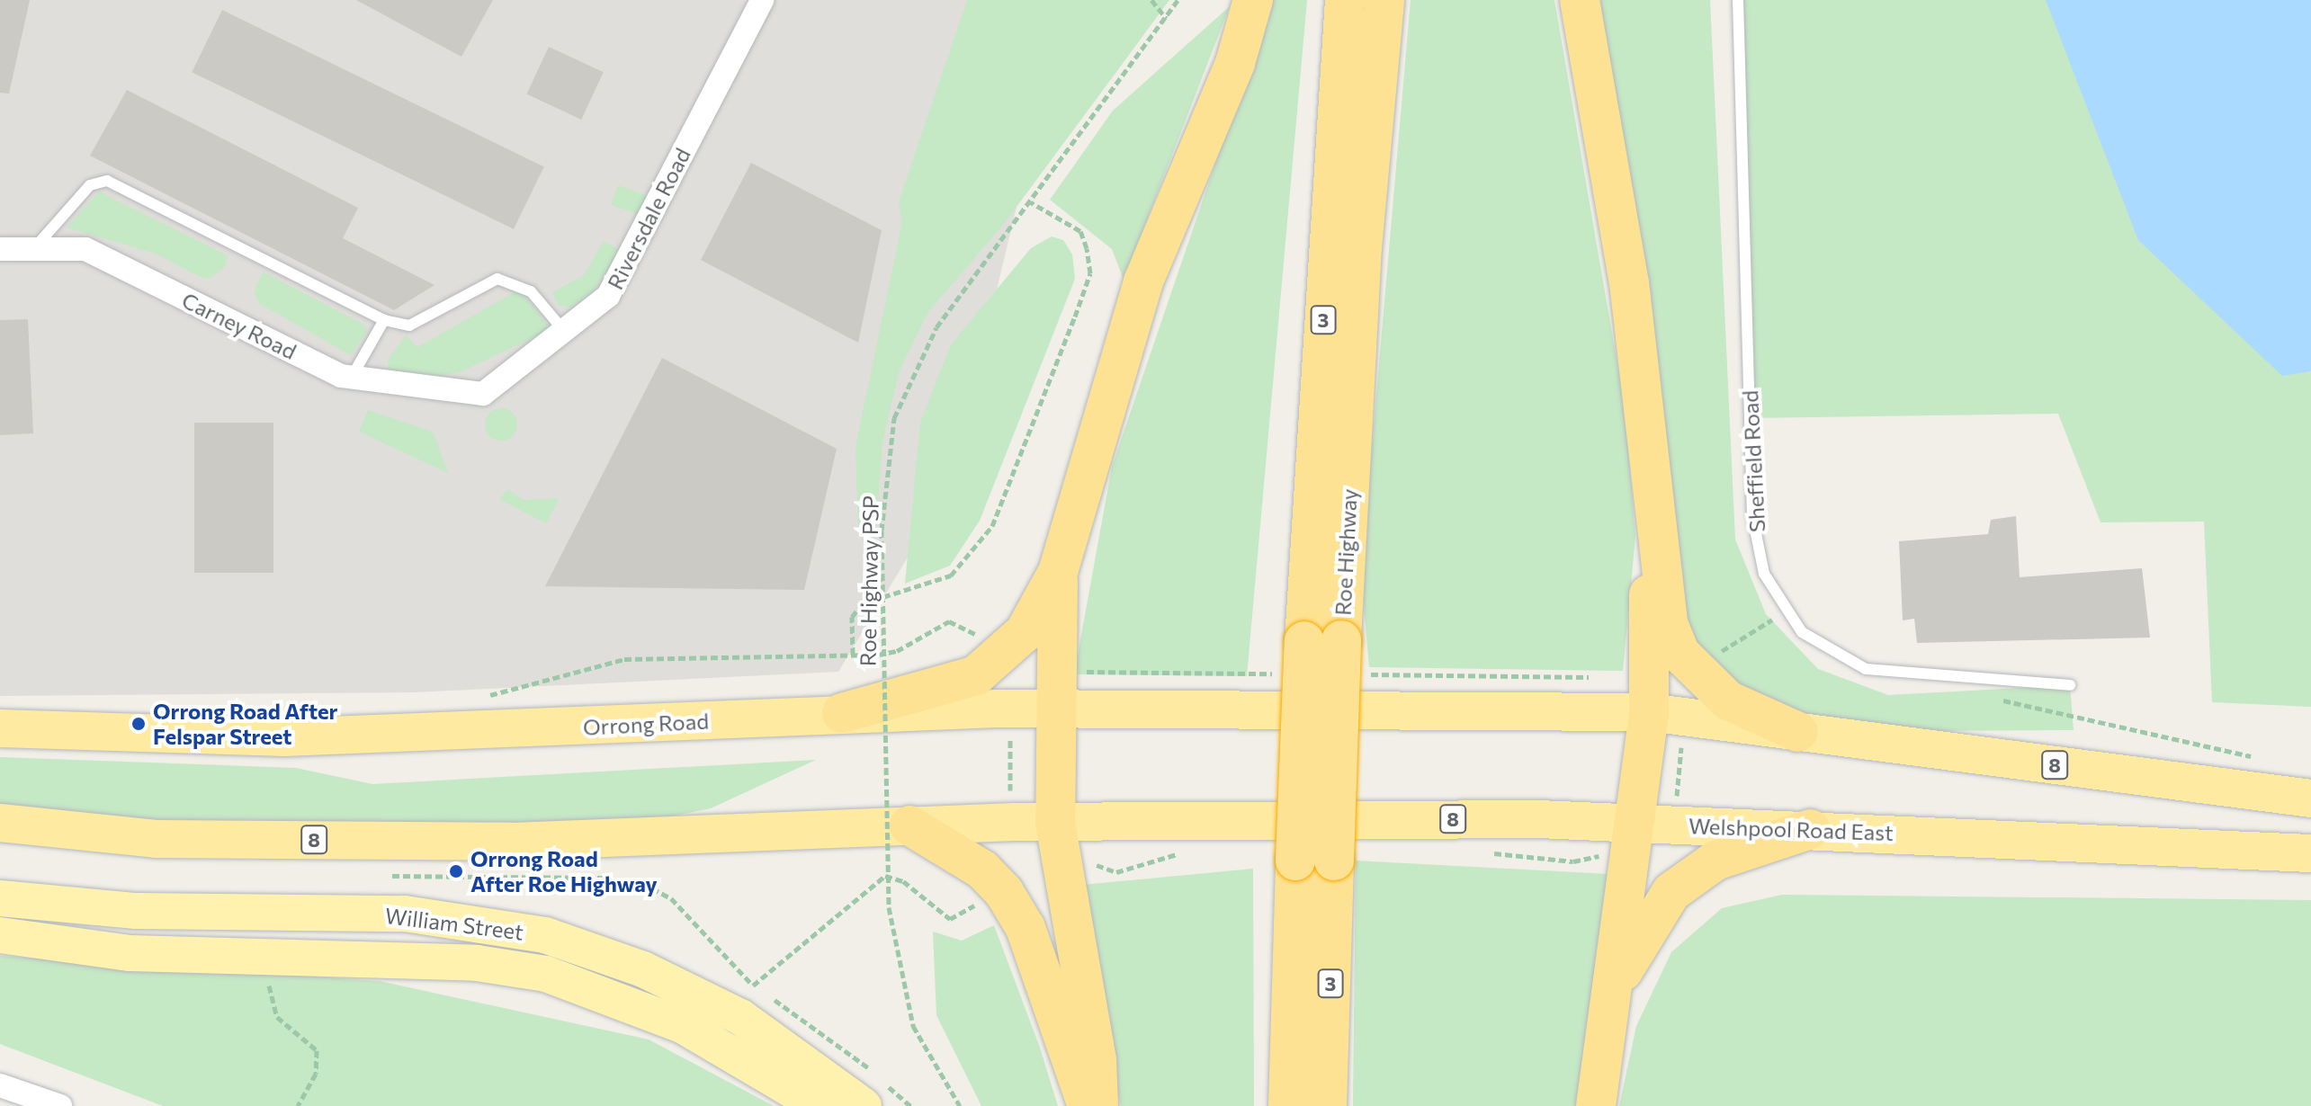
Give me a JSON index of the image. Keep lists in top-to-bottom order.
{
  "streets": {
    "highway": [
      "3",
      "Roe Highway",
      "Orrong Road",
      "8",
      "Welshpool Road East"
    ],
    "main road": ["William Street"],
    "street": ["Riversdale Road", "Carney Road"],
    "lane": ["Sheffield Road"],
    "path": ["Roe Highway PSP"]
  },
  "crossings": [
    ["Riversdale Road", "Carney Road"],
    ["Orrong Road", "8"],
    ["8", "Welshpool Road East"]
  ],
  "places": ["Orrong Road After Felspar Street", "Orrong Road After Roe Highway"]
}
